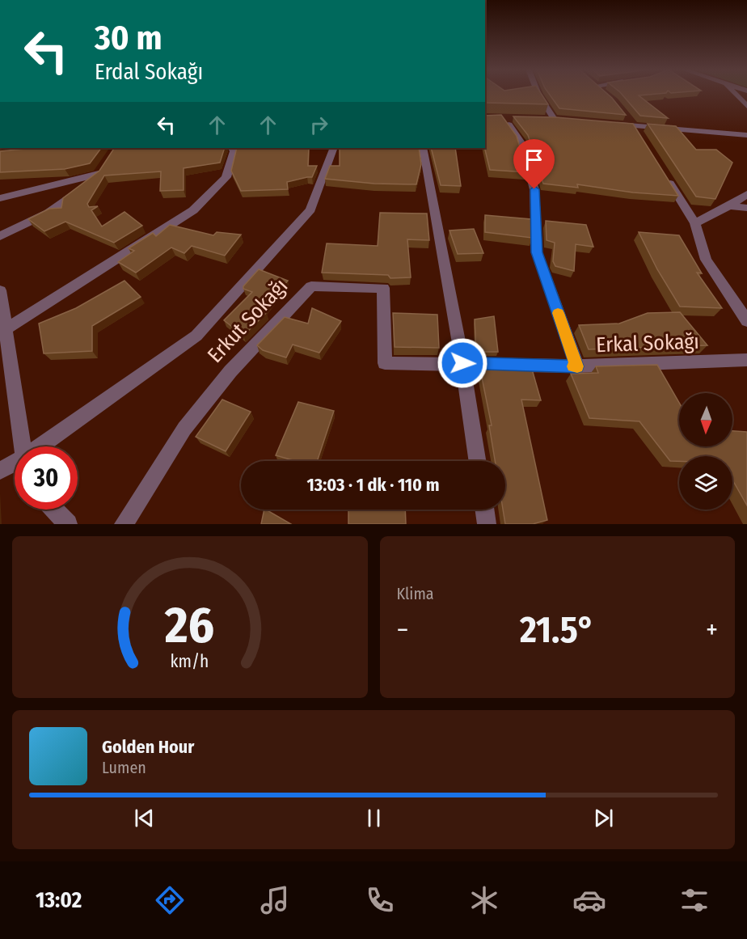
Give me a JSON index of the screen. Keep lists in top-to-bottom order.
{
  "streets": {
    "street": ["Erkut Sokağı", "Erkal Sokağı"]
  },
  "crossings": [
    ["Erkut Sokağı", "Erkal Sokağı"]
  ],
  "north": "bottom",
  "page": {
    "turn": ["30 m", "Erdal Sokağı"],
    "limit": "30",
    "trip": "13:03 · 1 dk · 110 m",
    "tile": "Klima",
    "heat": ["−", "21.5°", "+"],
    "song": ["Golden Hour", "Lumen"],
    "tabs": "13:02",
    "gauge": ["26", "km/h"]
  }
}
